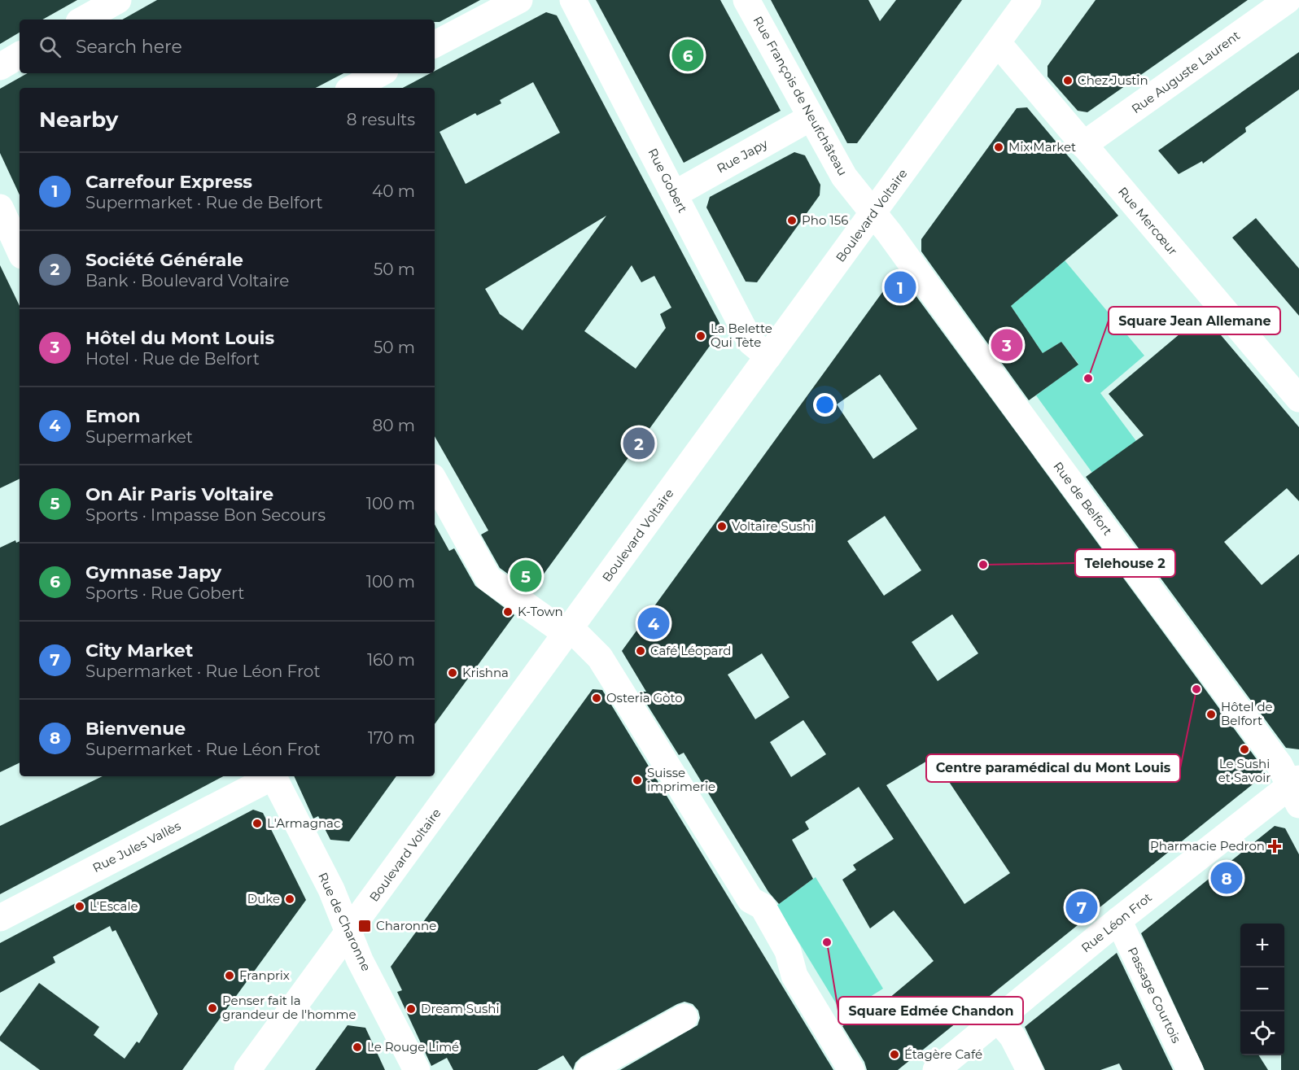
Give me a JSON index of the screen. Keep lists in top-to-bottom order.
{
  "streets": {
    "street": [
      "Rue Auguste Laurent",
      "Rue François de Neufchâteau",
      "Rue Japy",
      "Rue Gobert",
      "Boulevard Voltaire",
      "Rue Mercœur",
      "Rue de Belfort",
      "Rue Jules Vallès",
      "Rue de Charonne",
      "Rue Léon Frot",
      "Passage Courtois"
    ]
  },
  "crossings": [
    ["Rue Auguste Laurent", "Rue Mercœur"],
    ["Rue François de Neufchâteau", "Rue Japy"],
    ["Rue François de Neufchâteau", "Boulevard Voltaire"],
    ["Rue François de Neufchâteau", "Rue de Belfort"],
    ["Rue Japy", "Rue Gobert"],
    ["Rue Gobert", "Boulevard Voltaire"],
    ["Boulevard Voltaire", "Rue Mercœur"],
    ["Boulevard Voltaire", "Rue de Belfort"],
    ["Boulevard Voltaire", "Rue de Charonne"],
    ["Rue de Belfort", "Rue Léon Frot"],
    ["Rue Léon Frot", "Passage Courtois"]
  ],
  "places": {
    "other": [
      "Chez Justin",
      "Mix Market",
      "Pho 156",
      "La Belette Qui Tète",
      "Square Jean Allemane",
      "Voltaire Sushi",
      "Telehouse 2",
      "K-Town",
      "Café Léopard",
      "Krishna",
      "Centre paramédical du Mont Louis",
      "Osteria Gòto",
      "Hôtel de Belfort",
      "Le Sushi et Savoir",
      "Suisse imprimerie",
      "L'Armagnac",
      "Duke",
      "L'Escale",
      "Square Edmée Chandon",
      "Franprix",
      "Penser fait la grandeur de l'homme",
      "Dream Sushi",
      "Le Rouge Limé",
      "Étagère Café"
    ],
    "health": ["Pharmacie Pedron"],
    "transit": ["Charonne"]
  },
  "page": {
    "search": "Search here",
    "pins": [
      "6",
      "1",
      "3",
      "2",
      "5",
      "4",
      "8",
      "7"
    ],
    "heading": ["Nearby", "8 results"],
    "list": [
      {
        "mark": "1",
        "name": "Carrefour Express",
        "note": "Supermarket · Rue de Belfort",
        "value": "40 m"
      },
      {
        "mark": "2",
        "name": "Société Générale",
        "note": "Bank · Boulevard Voltaire",
        "value": "50 m"
      },
      {
        "mark": "3",
        "name": "Hôtel du Mont Louis",
        "note": "Hotel · Rue de Belfort",
        "value": "50 m"
      },
      {
        "mark": "4",
        "name": "Emon",
        "note": "Supermarket",
        "value": "80 m"
      },
      {
        "mark": "5",
        "name": "On Air Paris Voltaire",
        "note": "Sports · Impasse Bon Secours",
        "value": "100 m"
      },
      {
        "mark": "6",
        "name": "Gymnase Japy",
        "note": "Sports · Rue Gobert",
        "value": "100 m"
      },
      {
        "mark": "7",
        "name": "City Market",
        "note": "Supermarket · Rue Léon Frot",
        "value": "160 m"
      },
      {
        "mark": "8",
        "name": "Bienvenue",
        "note": "Supermarket · Rue Léon Frot",
        "value": "170 m"
      }
    ],
    "map_buttons": ["+", "−"]
  }
}
